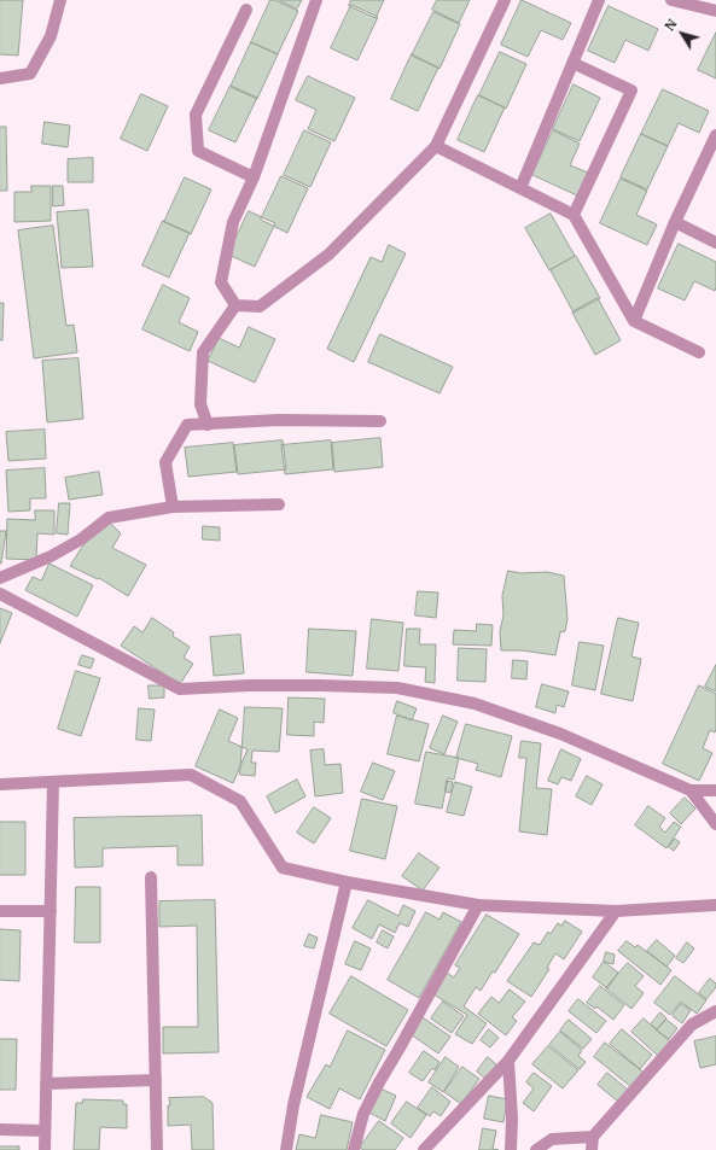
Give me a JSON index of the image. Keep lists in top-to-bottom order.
{
  "north": "top left"
}
